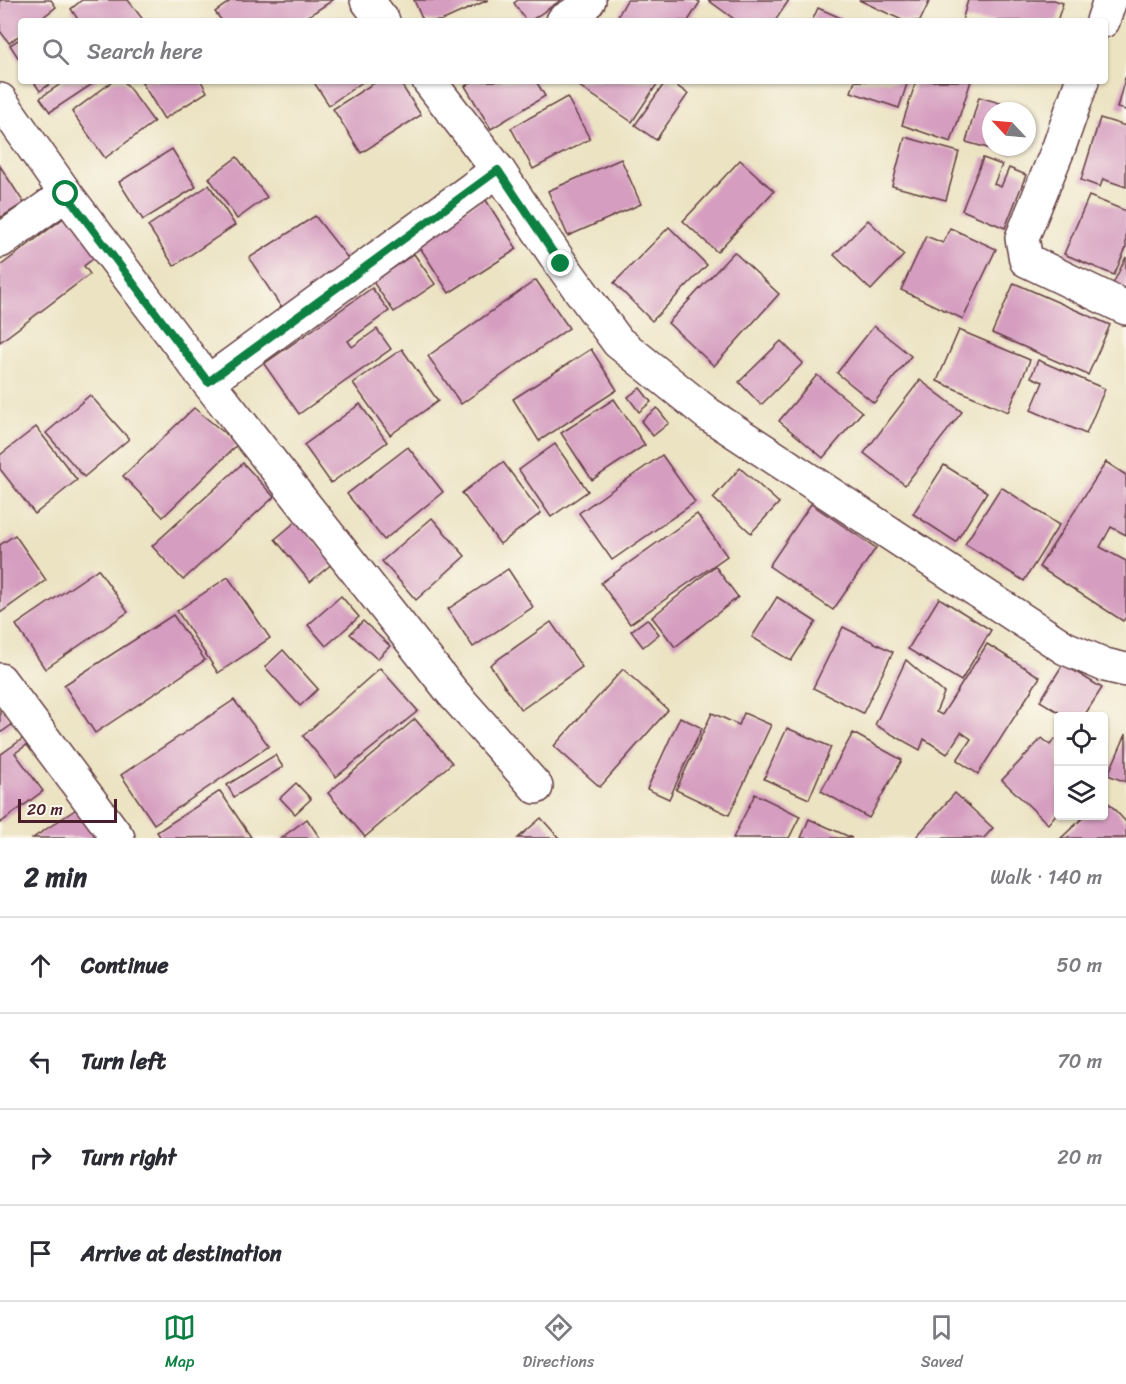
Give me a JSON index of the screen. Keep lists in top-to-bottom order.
{
  "scale_bar": "20 m",
  "north": "top left",
  "page": {
    "search": "Search here",
    "scale": "20 m",
    "heading": ["2 min", "Walk · 140 m"],
    "list": [
      ["Continue", "50 m"],
      ["Turn left", "70 m"],
      ["Turn right", "20 m"],
      "Arrive at destination"
    ],
    "nav": ["Map", "Directions", "Saved"]
  }
}
